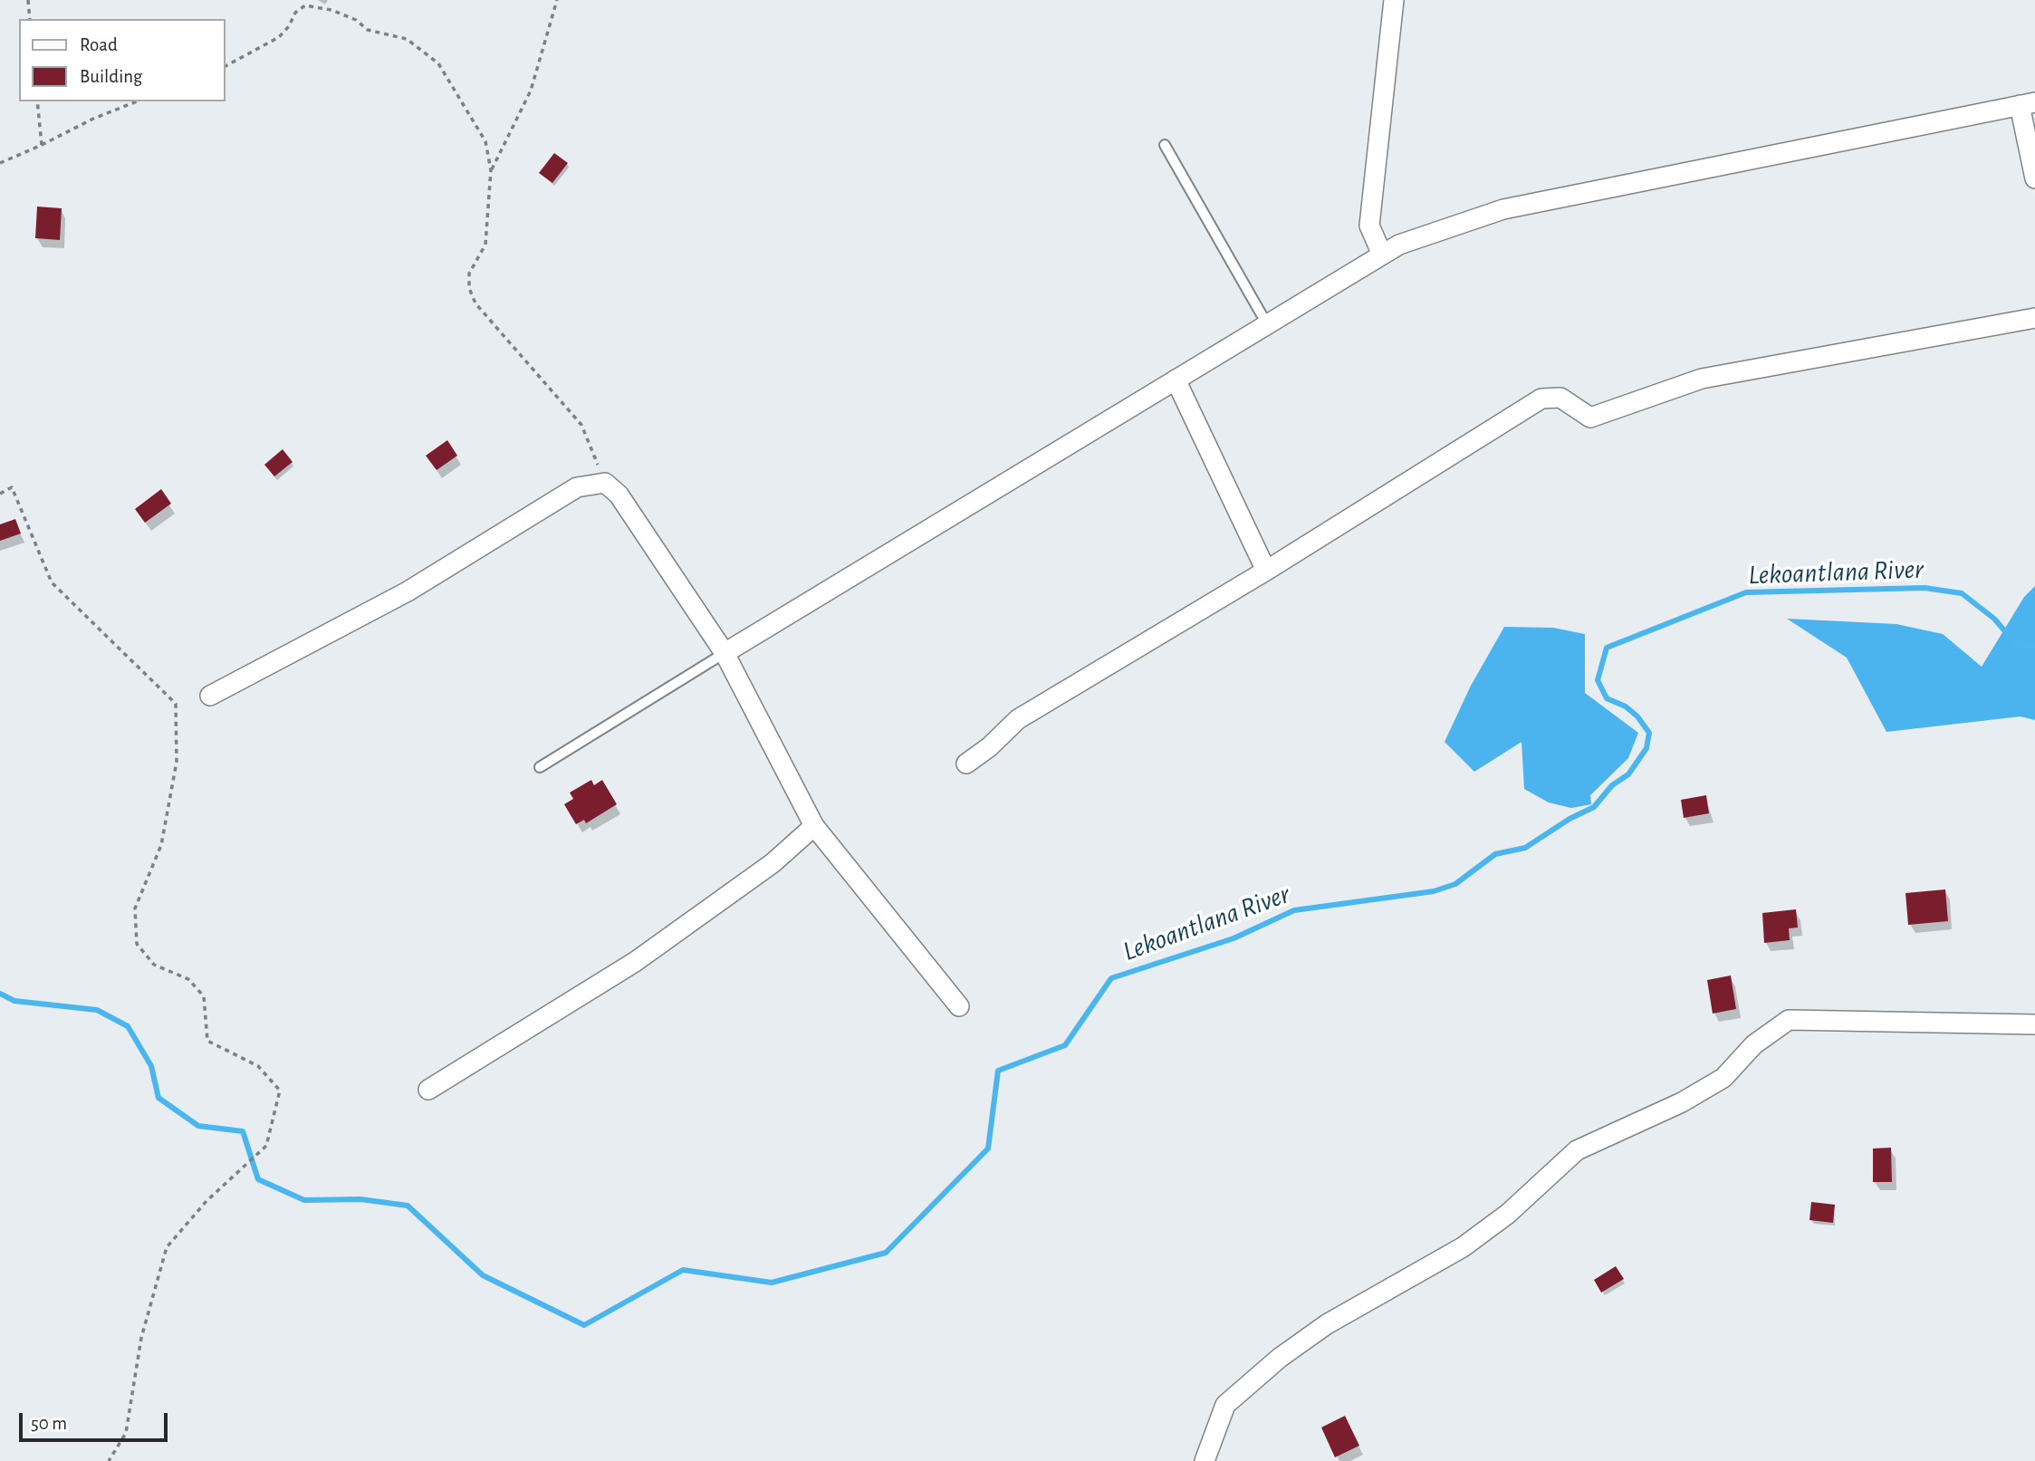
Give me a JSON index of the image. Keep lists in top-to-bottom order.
{
  "water": ["Lekoantlana River"],
  "legend": ["Road", "Building"],
  "scale_bar": "50 m"
}
